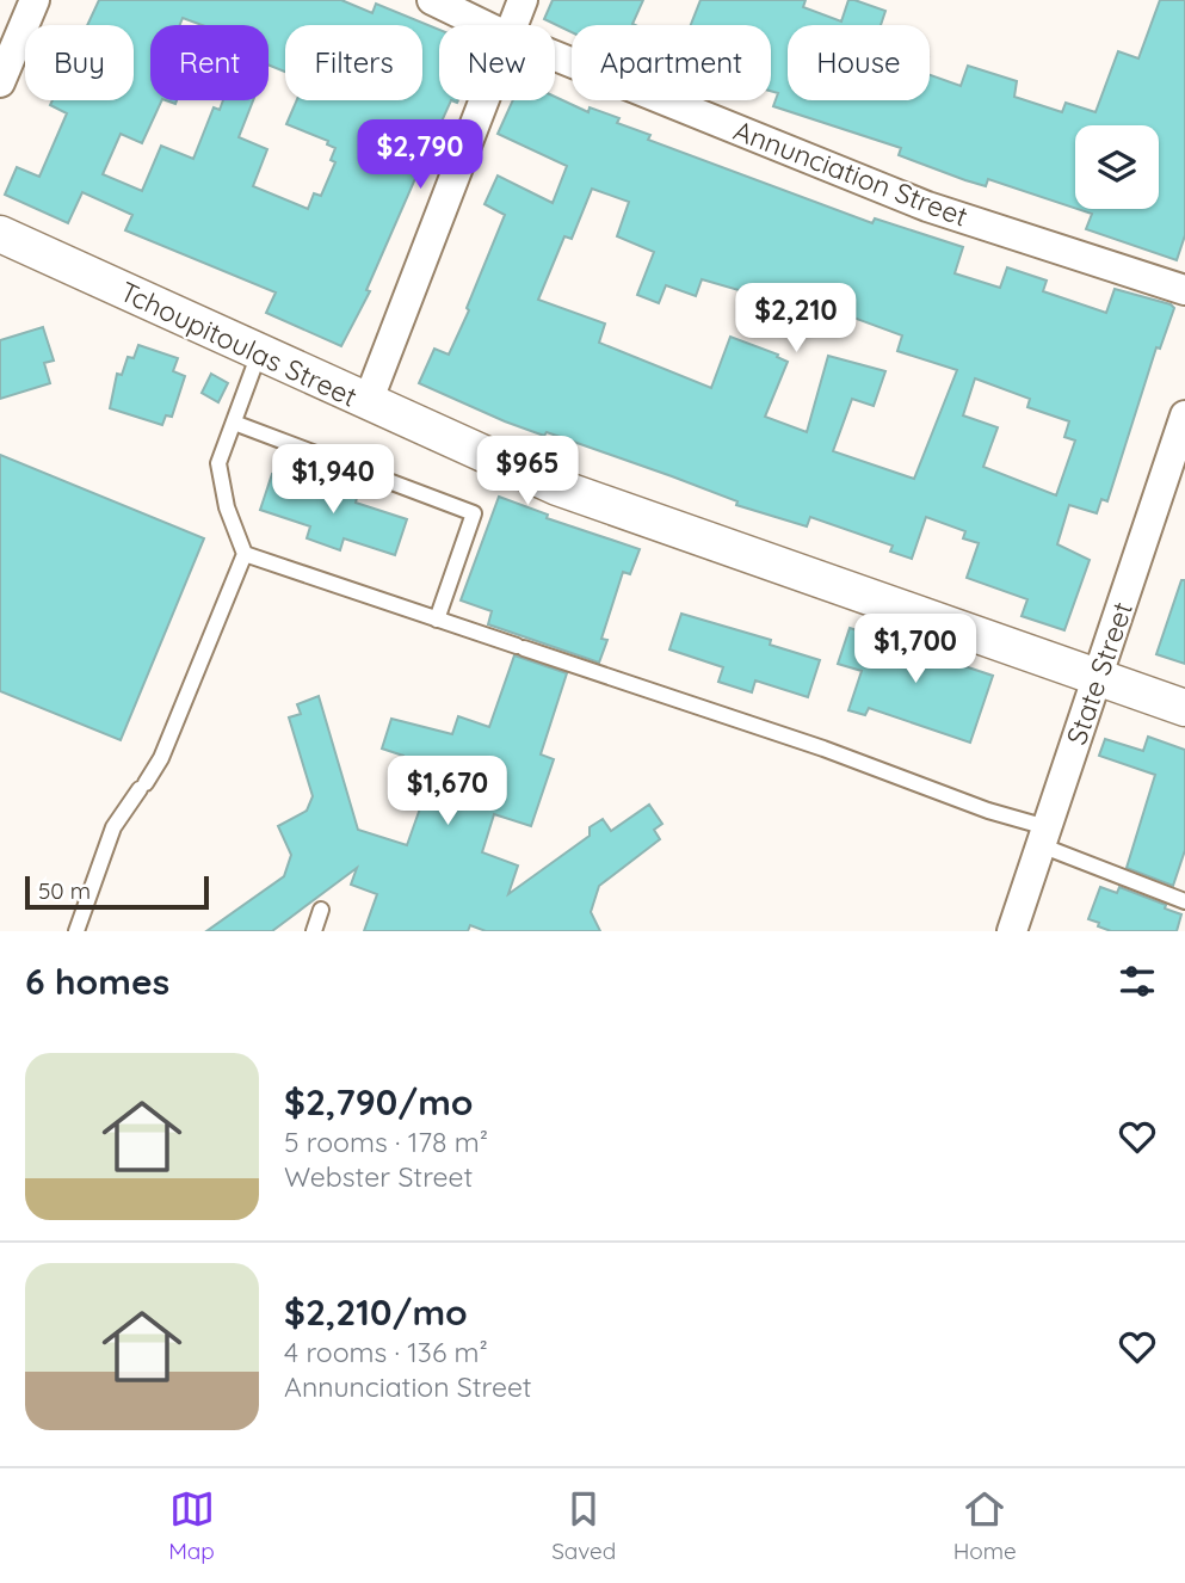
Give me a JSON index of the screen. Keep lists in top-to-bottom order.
{
  "streets": {
    "street": ["Annunciation Street", "Tchoupitoulas Street", "State Street"]
  },
  "crossings": [
    ["Tchoupitoulas Street", "State Street"]
  ],
  "scale_bar": "50 m",
  "page": {
    "chip": [
      "Buy",
      "Rent",
      "Filters",
      "New",
      "Apartment",
      "House"
    ],
    "price": [
      "$2,790",
      "$2,210",
      "$965",
      "$1,940",
      "$1,700",
      "$1,670"
    ],
    "scale": "50 m",
    "heading": "6 homes",
    "list": [
      {
        "name": "$2,790/mo",
        "note": "5 rooms · 178 m² · Webster Street"
      },
      {
        "name": "$2,210/mo",
        "note": "4 rooms · 136 m² · Annunciation Street"
      }
    ],
    "tabs": ["Map", "Saved", "Home"]
  }
}
